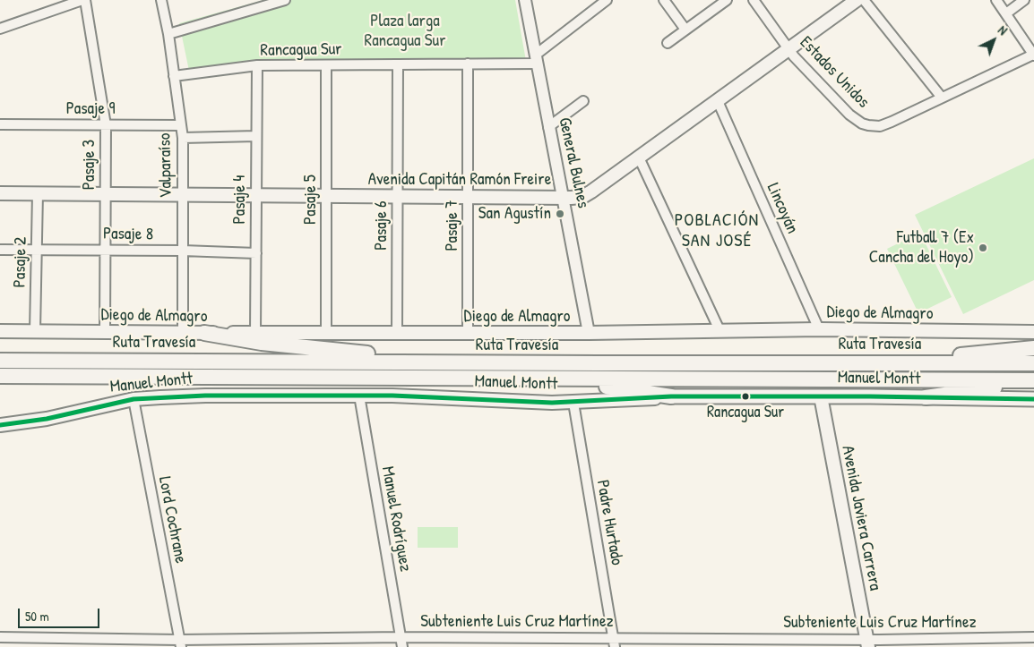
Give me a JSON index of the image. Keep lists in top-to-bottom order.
{
  "streets": {
    "highway": ["Ruta Travesía"],
    "main road": [
      "Avenida Capitán Ramón Freire",
      "Diego de Almagro",
      "Manuel Montt",
      "Avenida Javiera Carrera"
    ],
    "street": [
      "Rancagua Sur",
      "Estados Unidos",
      "Pasaje 9",
      "General Bulnes",
      "Pasaje 3",
      "Valparaíso",
      "Pasaje 4",
      "Pasaje 5",
      "Lincoyán",
      "Pasaje 6",
      "Pasaje 7",
      "Pasaje 8",
      "Pasaje 2",
      "Manuel Rodríguez",
      "Lord Cochrane",
      "Padre Hurtado",
      "Subteniente Luis Cruz Martínez"
    ]
  },
  "crossings": [
    ["Rancagua Sur", "General Bulnes"],
    ["Rancagua Sur", "Valparaíso"],
    ["Rancagua Sur", "Pasaje 4"],
    ["Rancagua Sur", "Pasaje 5"],
    ["Rancagua Sur", "Pasaje 6"],
    ["Rancagua Sur", "Pasaje 7"],
    ["Estados Unidos", "Avenida Capitán Ramón Freire"],
    ["Pasaje 9", "Pasaje 3"],
    ["Pasaje 9", "Valparaíso"],
    ["General Bulnes", "Avenida Capitán Ramón Freire"],
    ["General Bulnes", "Diego de Almagro"],
    ["Pasaje 3", "Avenida Capitán Ramón Freire"],
    ["Pasaje 3", "Pasaje 8"],
    ["Pasaje 3", "Diego de Almagro"],
    ["Valparaíso", "Avenida Capitán Ramón Freire"],
    ["Valparaíso", "Pasaje 8"],
    ["Valparaíso", "Diego de Almagro"],
    ["Avenida Capitán Ramón Freire", "Pasaje 4"],
    ["Avenida Capitán Ramón Freire", "Pasaje 5"],
    ["Avenida Capitán Ramón Freire", "Lincoyán"],
    ["Avenida Capitán Ramón Freire", "Pasaje 6"],
    ["Avenida Capitán Ramón Freire", "Pasaje 7"],
    ["Avenida Capitán Ramón Freire", "Pasaje 2"],
    ["Pasaje 4", "Pasaje 8"],
    ["Pasaje 4", "Diego de Almagro"],
    ["Pasaje 5", "Diego de Almagro"],
    ["Lincoyán", "Diego de Almagro"],
    ["Pasaje 6", "Diego de Almagro"],
    ["Pasaje 7", "Diego de Almagro"],
    ["Pasaje 8", "Pasaje 2"],
    ["Pasaje 2", "Diego de Almagro"],
    ["Manuel Montt", "Avenida Javiera Carrera"],
    ["Manuel Montt", "Manuel Rodríguez"],
    ["Manuel Montt", "Lord Cochrane"],
    ["Manuel Montt", "Padre Hurtado"],
    ["Avenida Javiera Carrera", "Subteniente Luis Cruz Martínez"],
    ["Manuel Rodríguez", "Subteniente Luis Cruz Martínez"],
    ["Lord Cochrane", "Subteniente Luis Cruz Martínez"],
    ["Padre Hurtado", "Subteniente Luis Cruz Martínez"]
  ],
  "districts": ["POBLACIÓN SAN JOSÉ"],
  "parks": ["Plaza larga Rancagua Sur"],
  "places": ["San Agustín", "Futball 7 (Ex Cancha del Hoyo)", "Rancagua Sur"],
  "scale_bar": "50 m",
  "north": "top right"
}
